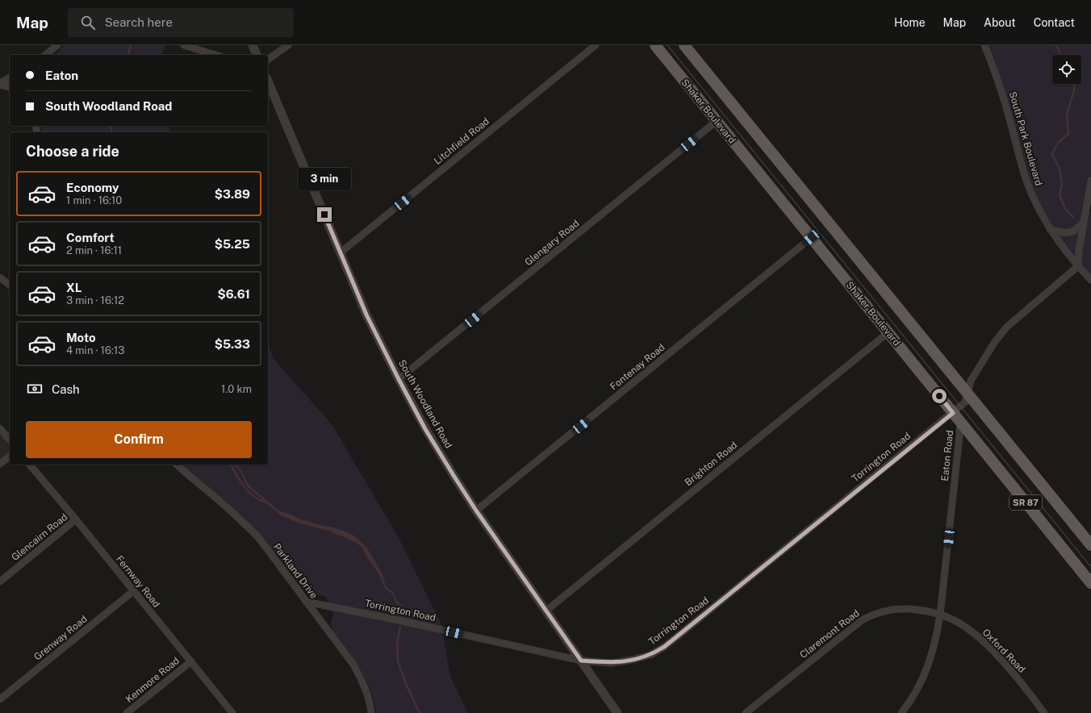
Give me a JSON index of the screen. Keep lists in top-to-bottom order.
{
  "streets": {
    "main road": ["Shaker Boulevard", "SR 87"],
    "street": [
      "South Park Boulevard",
      "Litchfield Road",
      "Glengary Road",
      "Fontenay Road",
      "South Woodland Road",
      "Eaton Road",
      "Torrington Road",
      "Brighton Road",
      "Glencairn Road",
      "Parkland Drive",
      "Fernway Road",
      "Claremont Road",
      "Grenway Road",
      "Oxford Road",
      "Kenmore Road"
    ]
  },
  "crossings": [
    ["Shaker Boulevard", "Glengary Road"],
    ["Shaker Boulevard", "Fontenay Road"],
    ["Shaker Boulevard", "Eaton Road"],
    ["Shaker Boulevard", "Torrington Road"],
    ["Shaker Boulevard", "Brighton Road"],
    ["Litchfield Road", "South Woodland Road"],
    ["Glengary Road", "South Woodland Road"],
    ["Fontenay Road", "South Woodland Road"],
    ["South Woodland Road", "Torrington Road"],
    ["South Woodland Road", "Brighton Road"],
    ["Eaton Road", "Claremont Road"],
    ["Eaton Road", "Oxford Road"],
    ["Torrington Road", "Parkland Drive"],
    ["Glencairn Road", "Fernway Road"],
    ["Fernway Road", "Grenway Road"],
    ["Fernway Road", "Kenmore Road"],
    ["Claremont Road", "Oxford Road"]
  ],
  "page": {
    "header": "Map",
    "search": "Search here",
    "nav": [
      "Home",
      "Map",
      "About",
      "Contact"
    ],
    "banner": ["Eaton", "South Woodland Road"],
    "heading": "Choose a ride",
    "bubble": "3 min",
    "list": [
      {
        "name": "Economy",
        "note": "1 min · 16:10",
        "value": "$3.89"
      },
      {
        "name": "Comfort",
        "note": "2 min · 16:11",
        "value": "$5.25"
      },
      {
        "name": "XL",
        "note": "3 min · 16:12",
        "value": "$6.61"
      },
      {
        "name": "Moto",
        "note": "4 min · 16:13",
        "value": "$5.33"
      }
    ],
    "pay": ["Cash", "1.0 km"],
    "buttons": "Confirm"
  }
}
